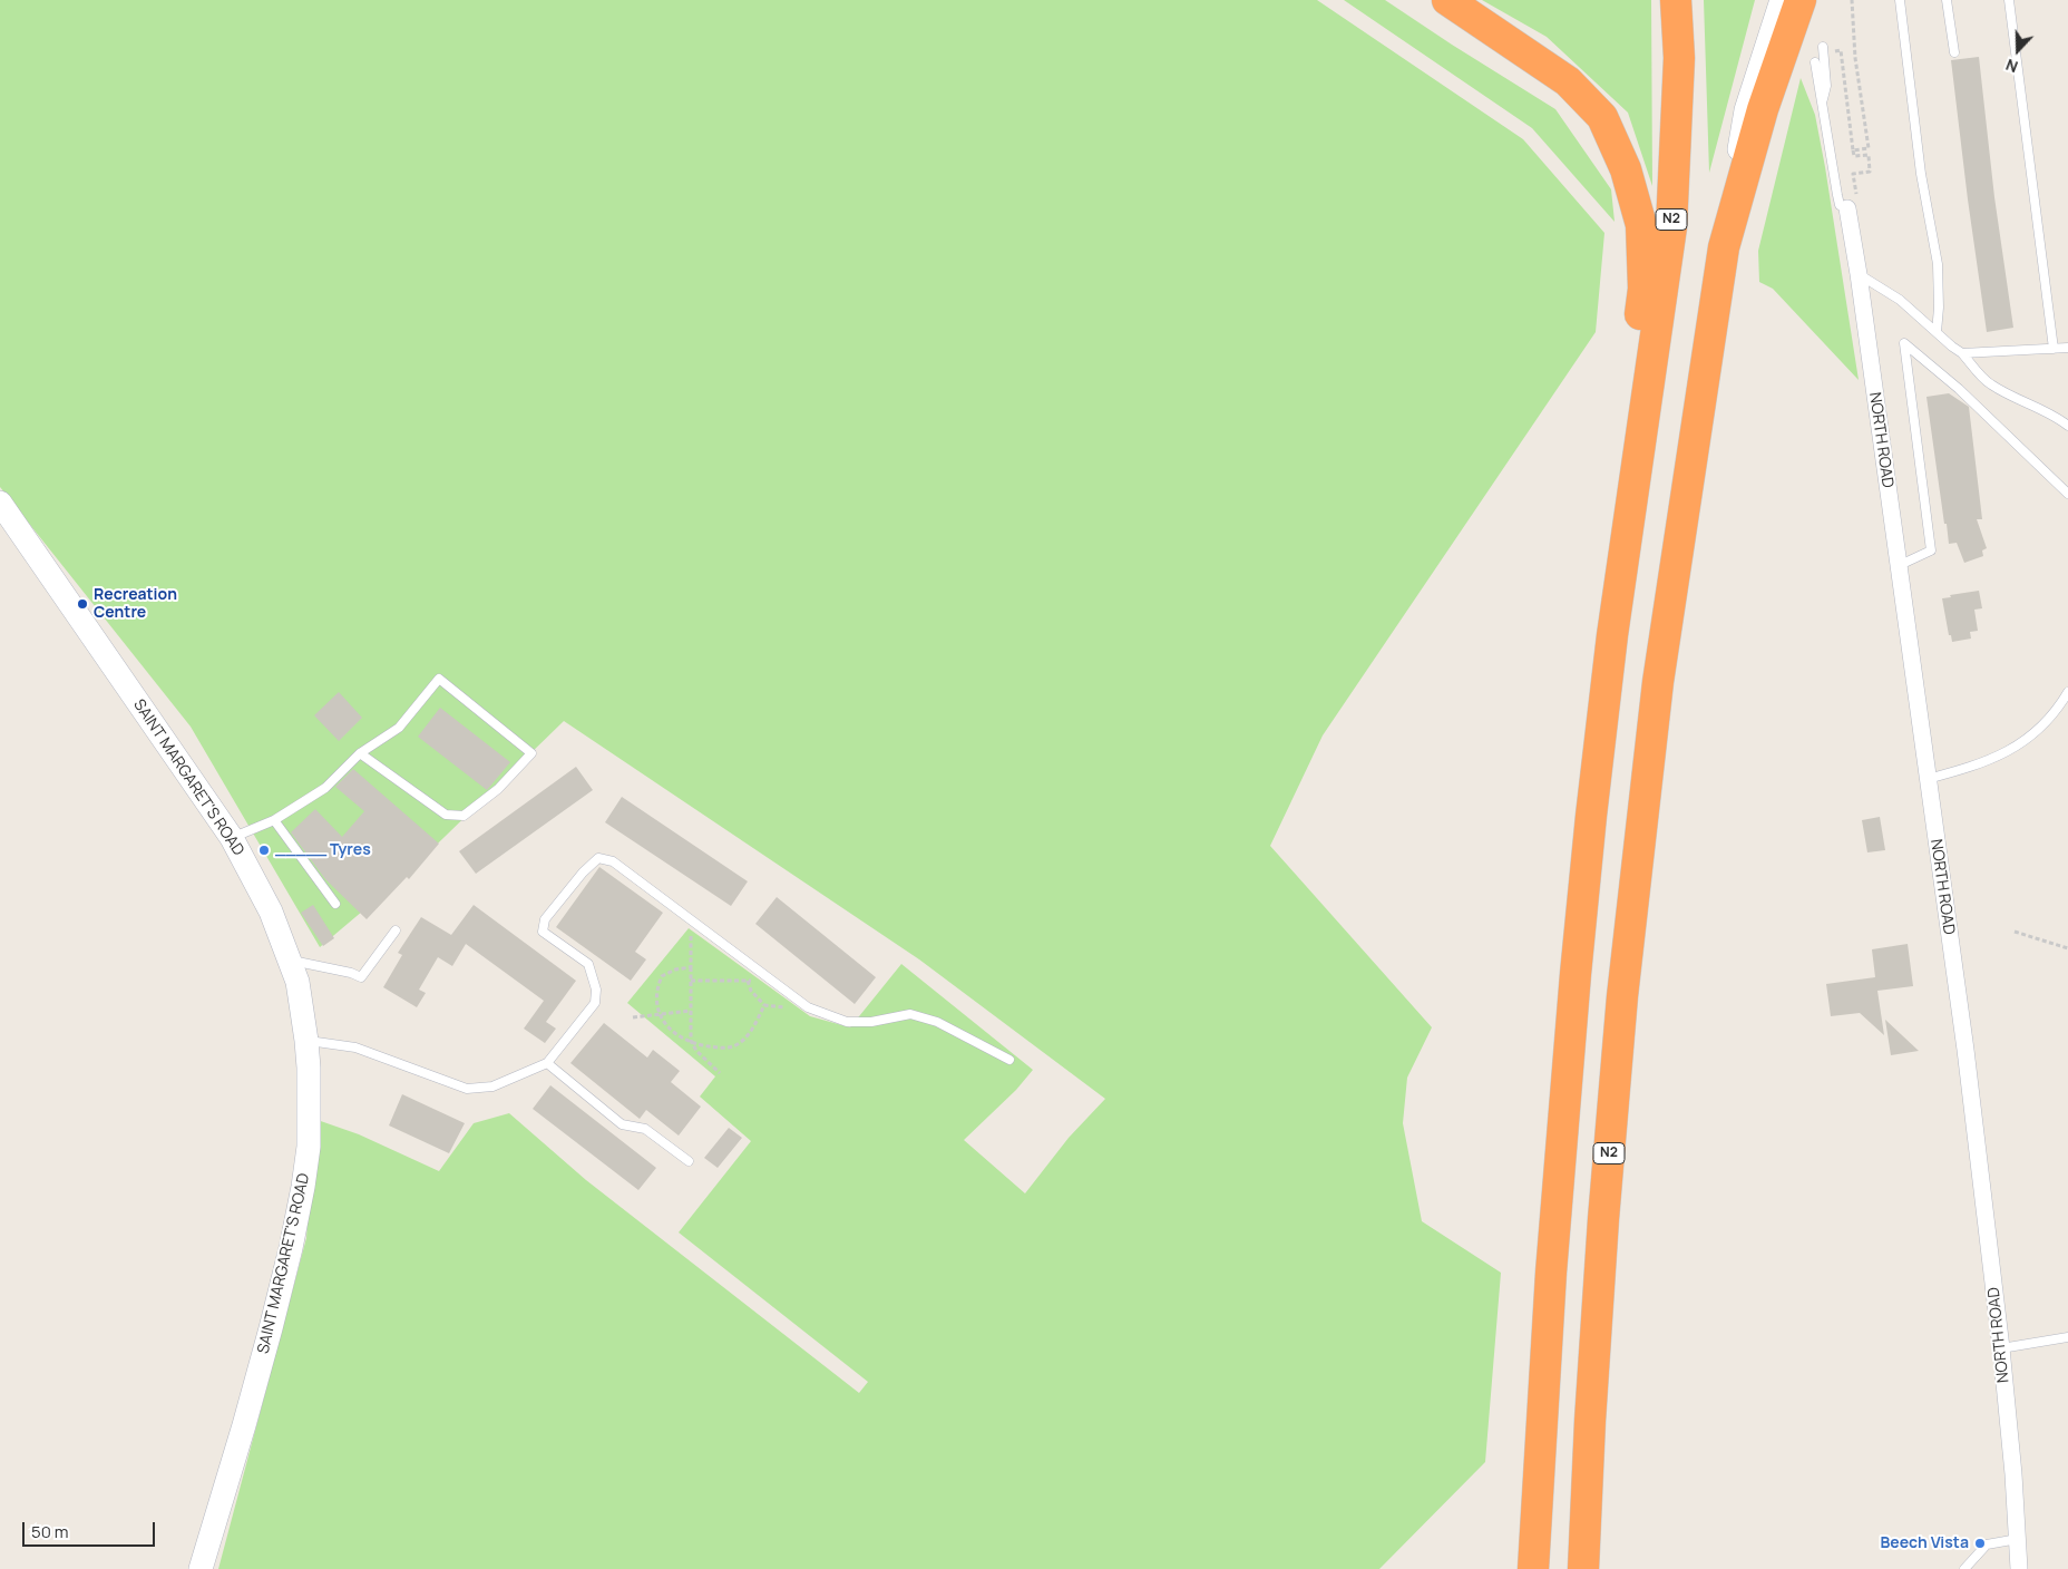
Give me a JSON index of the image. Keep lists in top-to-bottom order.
{
  "streets": {
    "highway": ["N2"],
    "main road": ["SAINT MARGARET'S ROAD"],
    "street": ["NORTH ROAD"]
  },
  "places": ["Recreation Centre", "_____ Tyres", "Beech Vista"],
  "scale_bar": "50 m",
  "north": "bottom"
}
